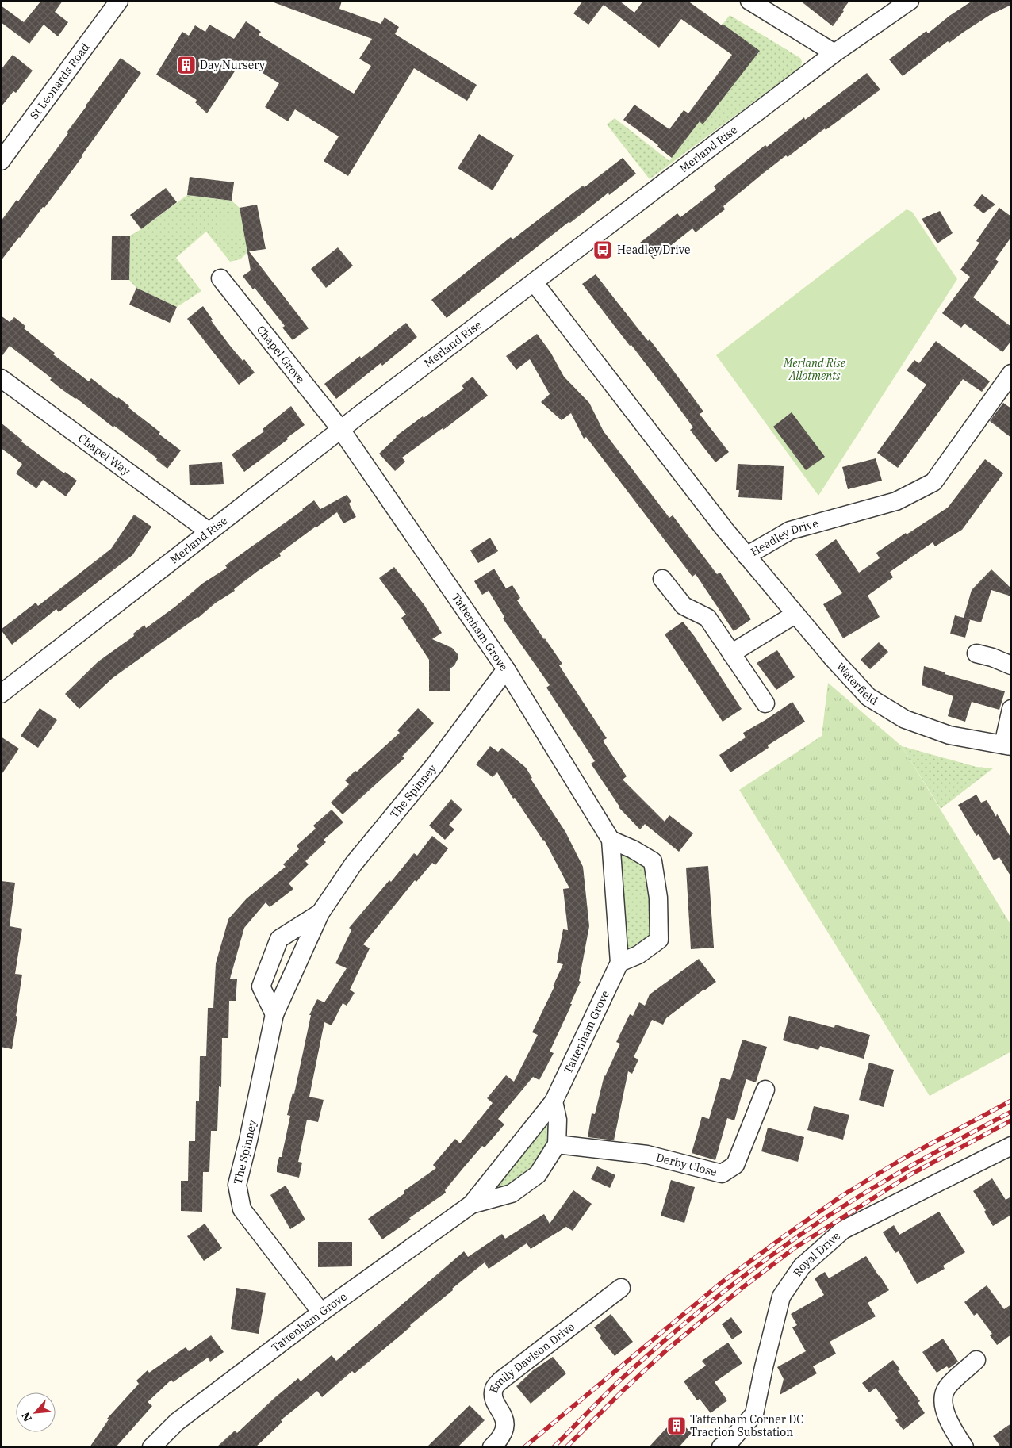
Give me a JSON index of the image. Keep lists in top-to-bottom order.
{
  "streets": {
    "street": [
      "St Leonards Road",
      "Merland Rise",
      "Chapel Grove",
      "Chapel Way",
      "Headley Drive",
      "Tattenham Grove",
      "Waterfield",
      "The Spinney",
      "Derby Close",
      "Royal Drive",
      "Emily Davison Drive"
    ]
  },
  "crossings": [
    ["Merland Rise", "Chapel Grove"],
    ["Merland Rise", "Chapel Way"],
    ["Merland Rise", "Headley Drive"],
    ["Merland Rise", "Tattenham Grove"],
    ["Chapel Grove", "Tattenham Grove"],
    ["Headley Drive", "Waterfield"],
    ["Tattenham Grove", "The Spinney"],
    ["Tattenham Grove", "Derby Close"]
  ],
  "parks": ["Merland Rise Allotments"],
  "places": {
    "building": ["Day Nursery", "Tattenham Corner DC Traction Substation"],
    "bus stop": ["Headley Drive"]
  },
  "north": "bottom left"
}
